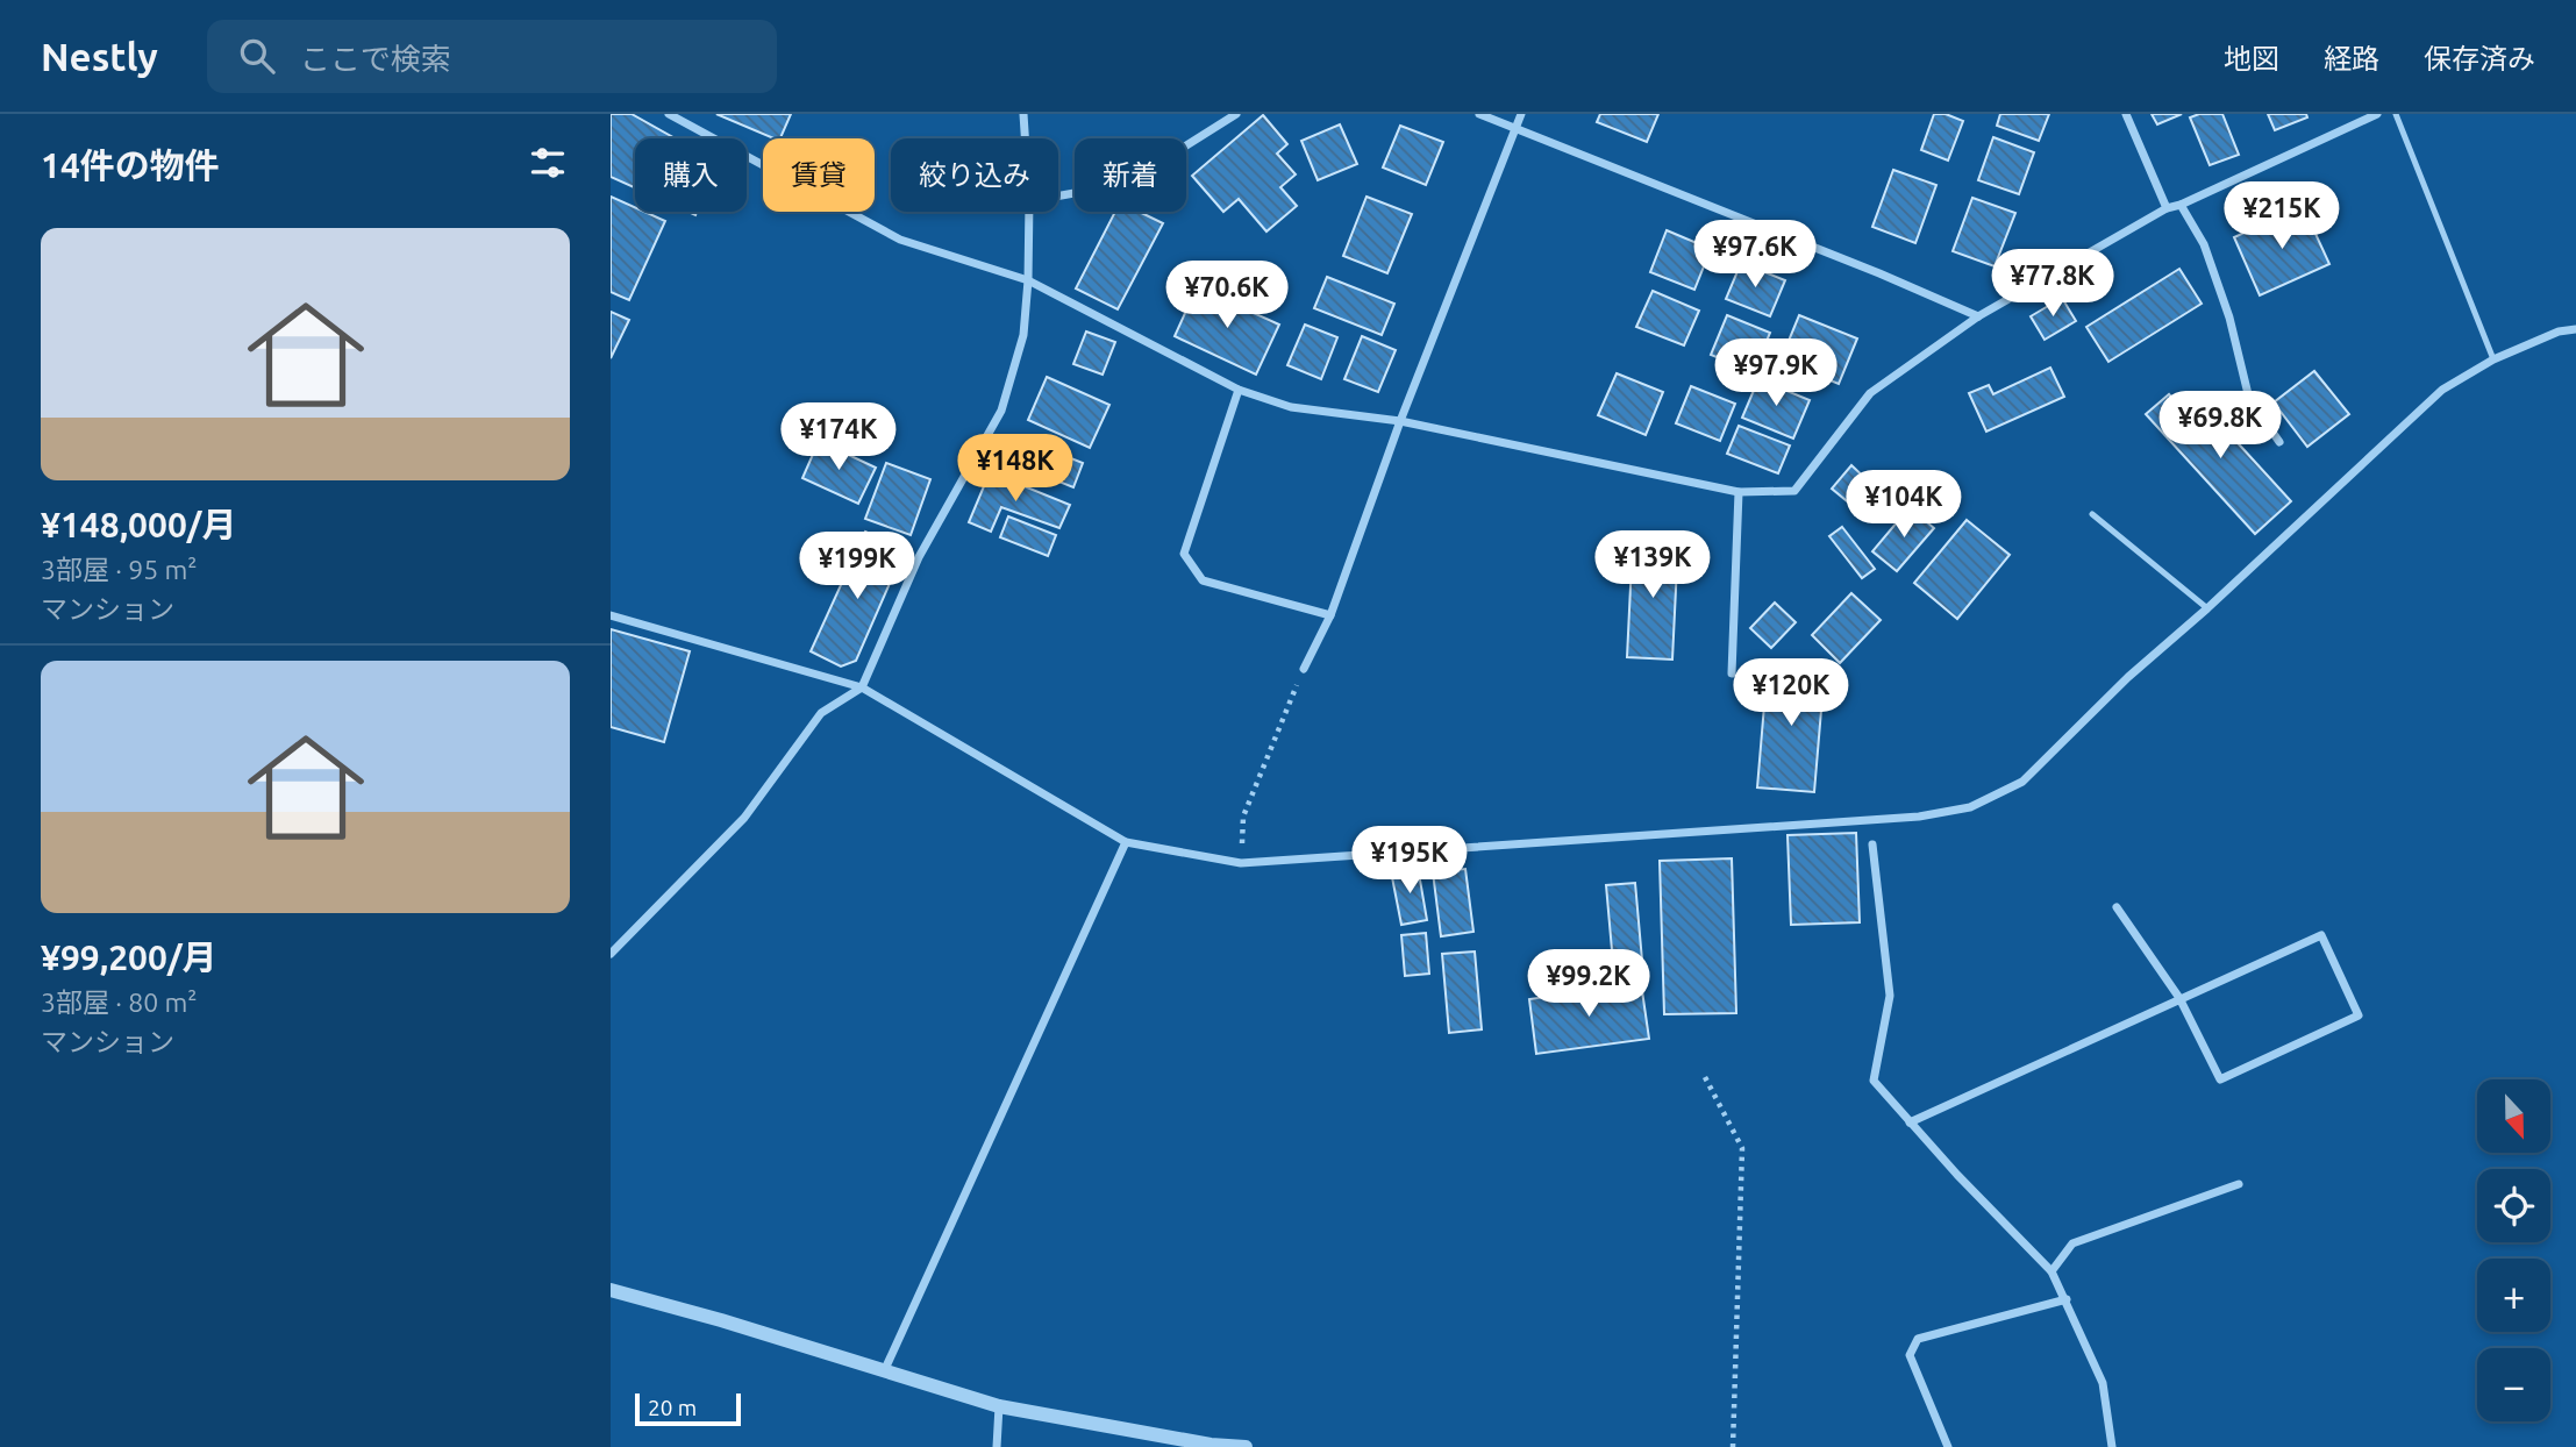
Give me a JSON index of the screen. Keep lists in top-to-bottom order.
{
  "scale_bar": "20 m",
  "north": "bottom",
  "page": {
    "header": "Nestly",
    "search": "ここで検索",
    "nav": ["地図", "経路", "保存済み"],
    "heading": "14件の物件",
    "chip": [
      "購入",
      "賃貸",
      "絞り込み",
      "新着"
    ],
    "price": [
      "¥215K",
      "¥97.6K",
      "¥77.8K",
      "¥70.6K",
      "¥97.9K",
      "¥69.8K",
      "¥174K",
      "¥148K",
      "¥104K",
      "¥139K",
      "¥199K",
      "¥120K",
      "¥195K",
      "¥99.2K"
    ],
    "list": [
      {
        "name": "¥148,000/月",
        "note": "3部屋 · 95 m² · マンション"
      },
      {
        "name": "¥99,200/月",
        "note": "3部屋 · 80 m² · マンション"
      }
    ],
    "map_buttons": ["+", "−"],
    "scale": "20 m"
  }
}
